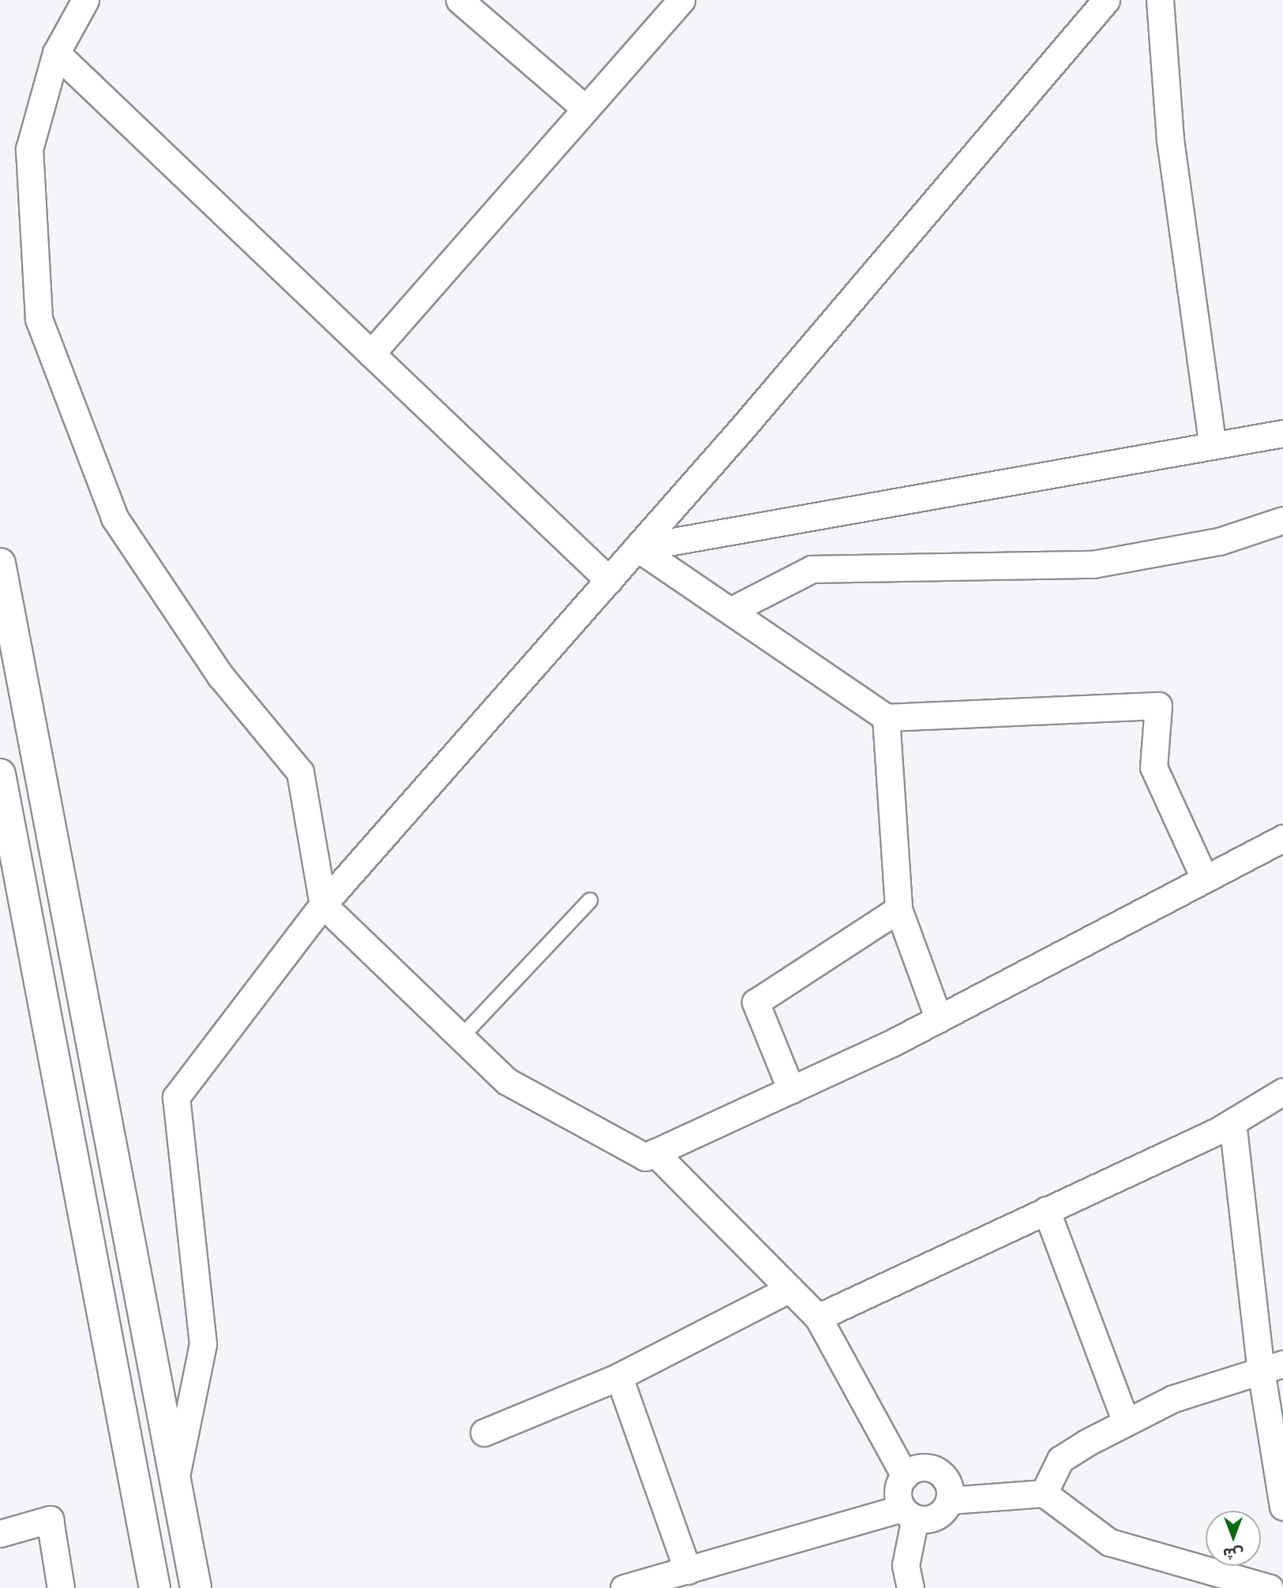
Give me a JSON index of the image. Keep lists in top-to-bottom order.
{
  "north": "bottom"
}
